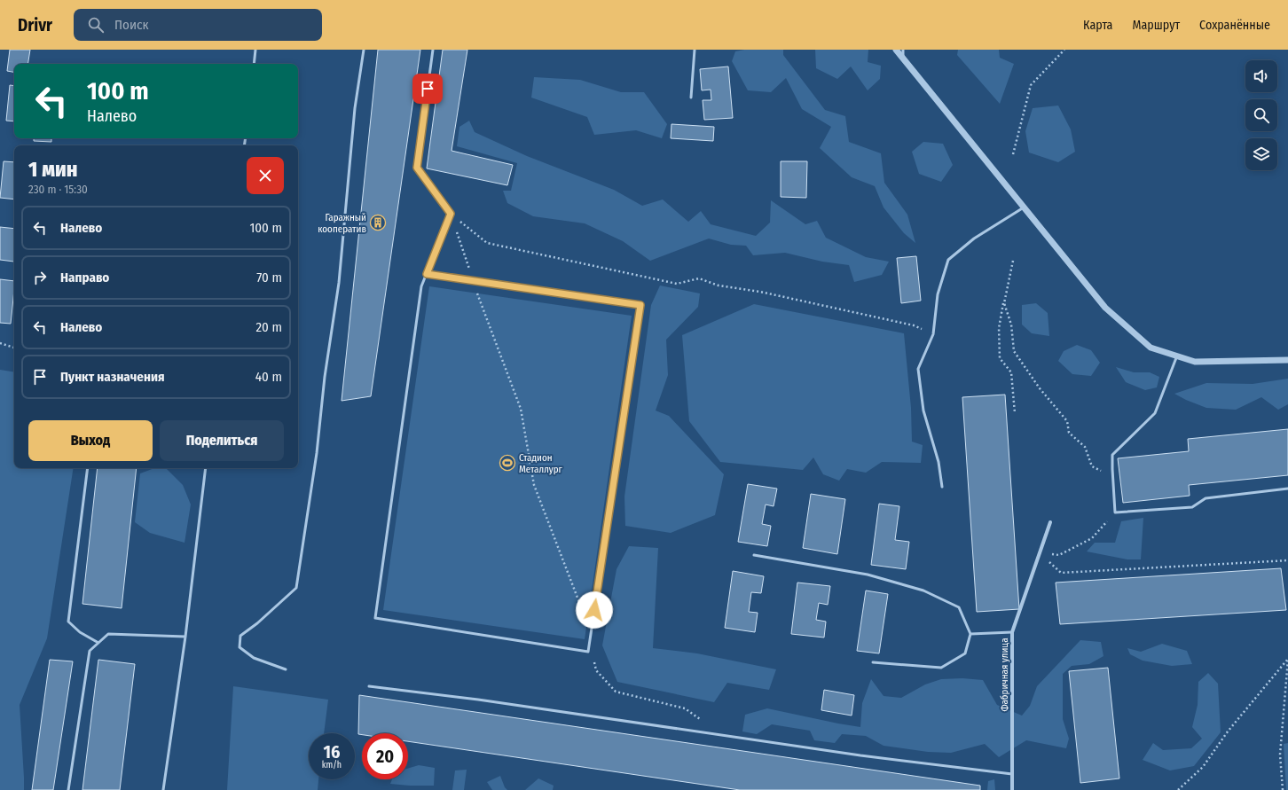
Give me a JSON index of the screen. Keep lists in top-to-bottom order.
{
  "streets": {
    "street": ["Фабричная улица"]
  },
  "places": {
    "building": ["Гаражный кооператив"],
    "sports": ["Стадион Металлург"]
  },
  "page": {
    "header": "Drivr",
    "search": "Поиск",
    "nav": ["Карта", "Маршрут", "Сохранённые"],
    "turn": ["100 m", "Налево"],
    "heading": ["1 мин", "230 m · 15:30"],
    "list": [
      {
        "name": "Налево",
        "value": "100 m"
      },
      {
        "name": "Направо",
        "value": "70 m"
      },
      {
        "name": "Налево",
        "value": "20 m"
      },
      {
        "name": "Пункт назначения",
        "value": "40 m"
      }
    ],
    "buttons": ["Выход", "Поделиться"],
    "speed": "16 km/h",
    "limit": "20"
  }
}
